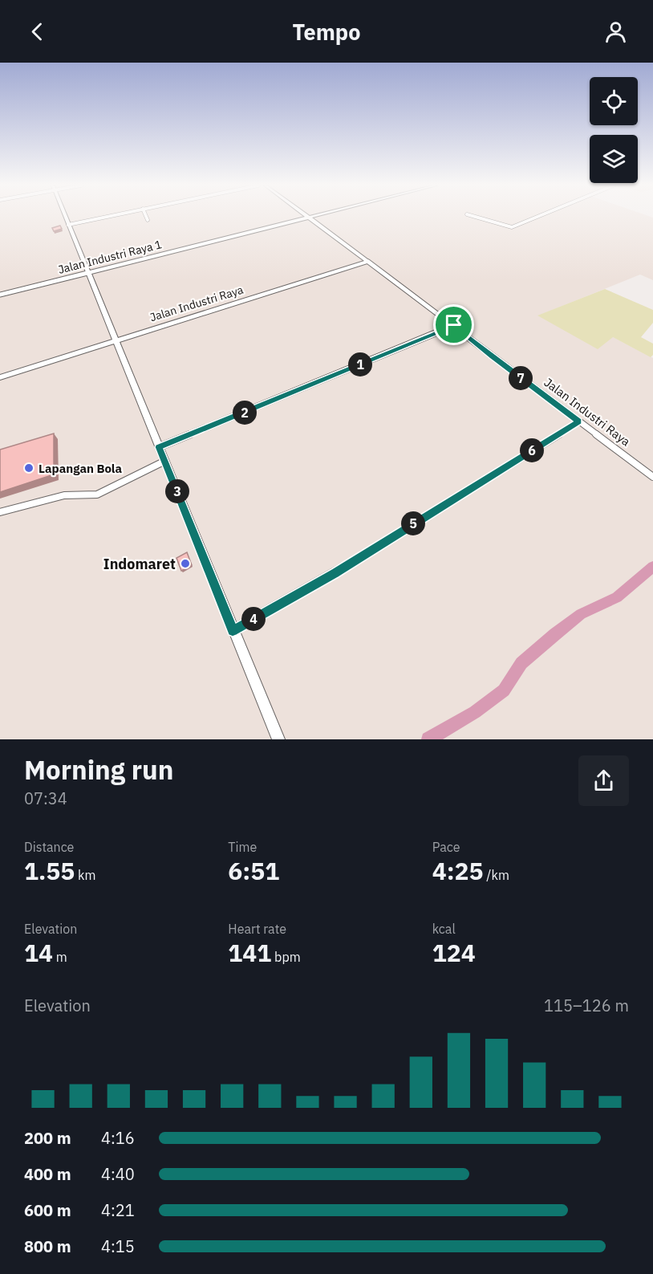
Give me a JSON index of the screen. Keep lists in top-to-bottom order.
{
  "streets": {
    "street": ["Jalan Industri Raya 1", "Jalan Industri Raya"]
  },
  "places": ["Lapangan Bola", "Indomaret"],
  "page": {
    "header": "Tempo",
    "pins": [
      "1",
      "7",
      "2",
      "6",
      "3",
      "5",
      "4"
    ],
    "heading": ["Morning run", "07:34"],
    "stats": [
      ["Distance", "1.55 km"],
      ["Time", "6:51"],
      ["Pace", "4:25 /km"],
      ["Elevation", "14 m"],
      ["Heart rate", "141 bpm"],
      ["kcal", "124"]
    ],
    "chart": ["Elevation", "115–126 m"],
    "list": [
      {
        "name": "200 m",
        "note": "4:16"
      },
      {
        "name": "400 m",
        "note": "4:40"
      },
      {
        "name": "600 m",
        "note": "4:21"
      },
      {
        "name": "800 m",
        "note": "4:15"
      }
    ]
  }
}
